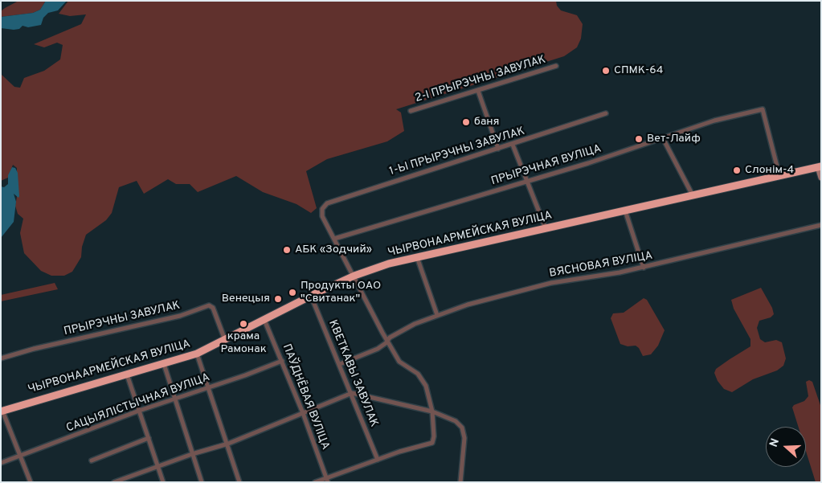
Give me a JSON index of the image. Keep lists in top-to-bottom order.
{
  "streets": {
    "highway": ["ЧЫРВОНААРМЕЙСКАЯ ВУЛІЦА"],
    "street": [
      "2-І ПРЫРЭЧНЫ ЗАВУЛАК",
      "1-Ы ПРЫРЭЧНЫ ЗАВУЛАК",
      "ПРЫРЭЧНАЯ ВУЛІЦА",
      "ВЯСНОВАЯ ВУЛІЦА",
      "ПРЫРЭЧНЫ ЗАВУЛАК",
      "КВЕТКАВЫ ЗАВУЛАК",
      "ПАЎДНЁВАЯ ВУЛІЦА",
      "САЦЫЯЛІСТЫЧНАЯ ВУЛІЦА"
    ]
  },
  "crossings": [
    ["1-Ы ПРЫРЭЧНЫ ЗАВУЛАК", "ПРЫРЭЧНАЯ ВУЛІЦА"],
    ["ПРЫРЭЧНАЯ ВУЛІЦА", "ЧЫРВОНААРМЕЙСКАЯ ВУЛІЦА"],
    ["ЧЫРВОНААРМЕЙСКАЯ ВУЛІЦА", "ПРЫРЭЧНЫ ЗАВУЛАК"],
    ["ЧЫРВОНААРМЕЙСКАЯ ВУЛІЦА", "КВЕТКАВЫ ЗАВУЛАК"],
    ["ЧЫРВОНААРМЕЙСКАЯ ВУЛІЦА", "ПАЎДНЁВАЯ ВУЛІЦА"],
    ["ВЯСНОВАЯ ВУЛІЦА", "КВЕТКАВЫ ЗАВУЛАК"],
    ["ПАЎДНЁВАЯ ВУЛІЦА", "САЦЫЯЛІСТЫЧНАЯ ВУЛІЦА"]
  ],
  "places": [
    "СПМК-64",
    "баня",
    "Вет-Лайф",
    "Слонім-4",
    "АБК «Зодчий»",
    "Продукты ОАО \"Свитанак\"",
    "Венецыя",
    "крама Рамонак"
  ],
  "north": "left"
}
